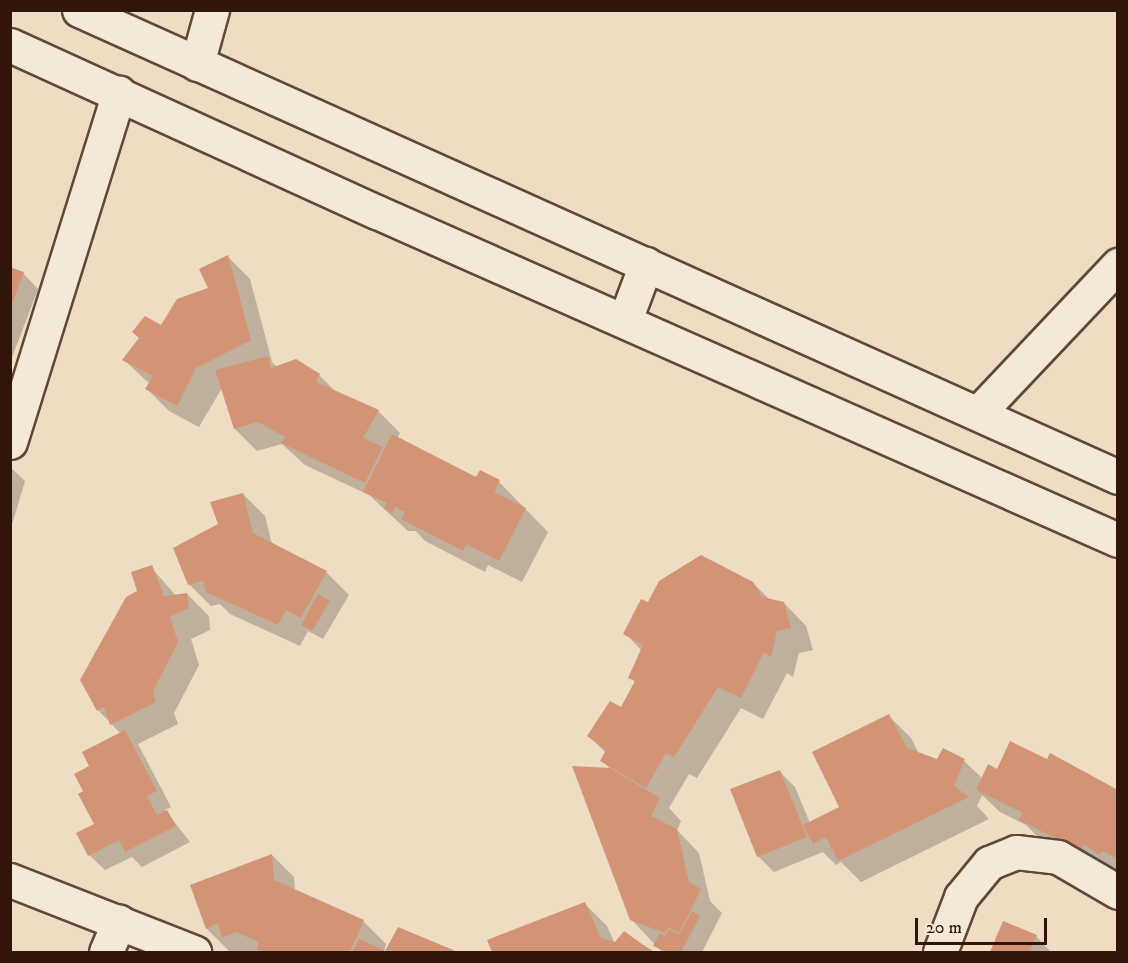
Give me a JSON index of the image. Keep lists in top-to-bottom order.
{
  "scale_bar": "20 m"
}
